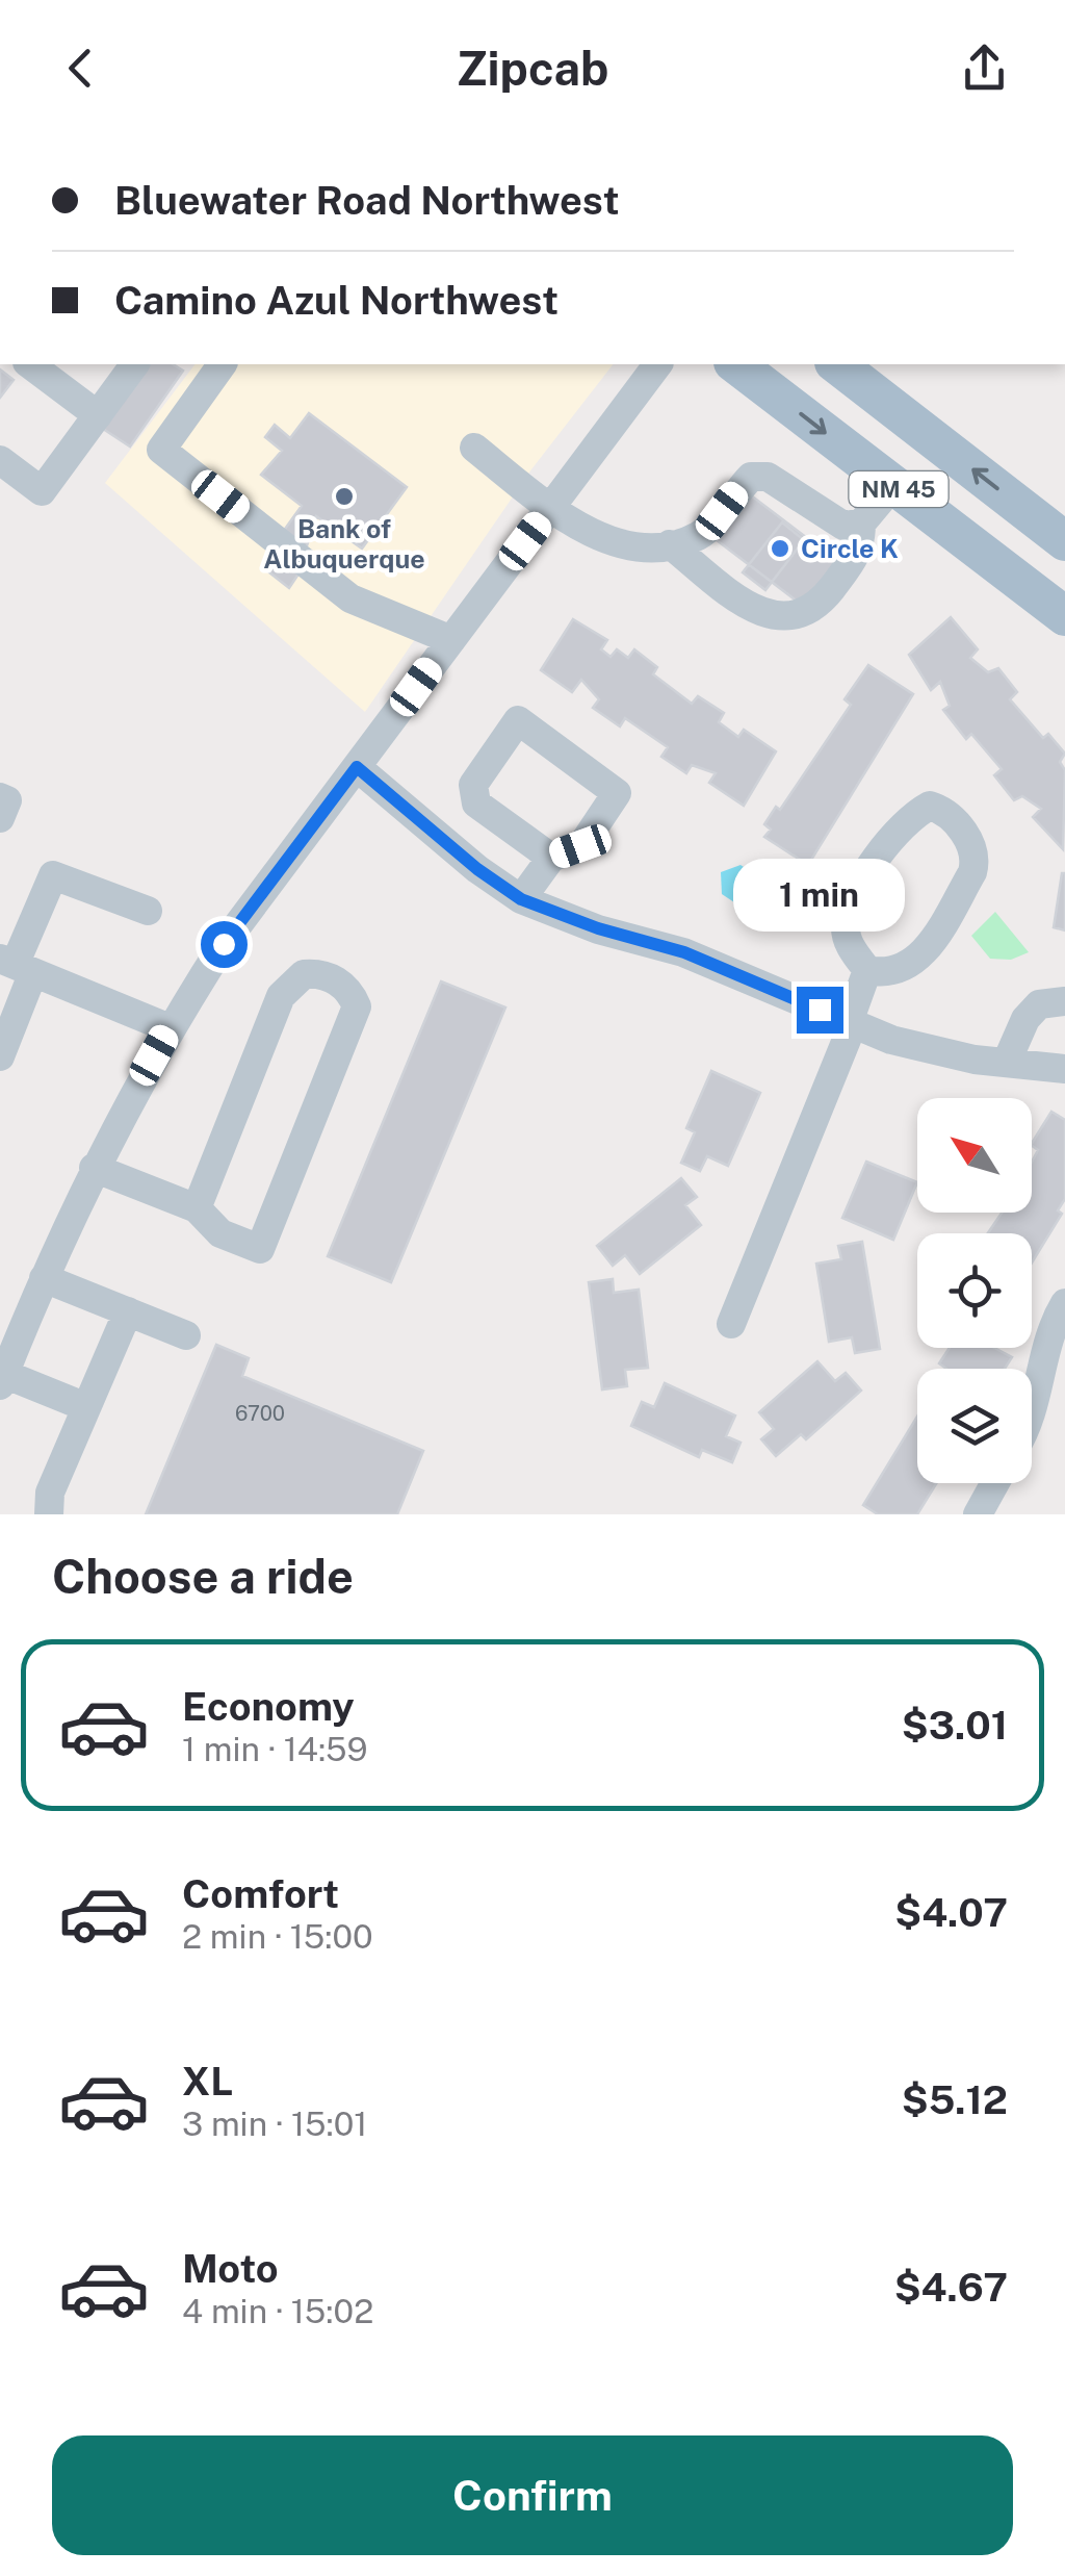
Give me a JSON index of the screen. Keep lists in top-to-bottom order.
{
  "streets": {
    "main road": ["NM 45"]
  },
  "places": ["Bank of Albuquerque", "Circle K"],
  "house_numbers": ["6700"],
  "north": "top left",
  "page": {
    "header": "Zipcab",
    "banner": ["Bluewater Road Northwest", "Camino Azul Northwest"],
    "bubble": "1 min",
    "heading": "Choose a ride",
    "list": [
      {
        "name": "Economy",
        "note": "1 min · 14:59",
        "value": "$3.01"
      },
      {
        "name": "Comfort",
        "note": "2 min · 15:00",
        "value": "$4.07"
      },
      {
        "name": "XL",
        "note": "3 min · 15:01",
        "value": "$5.12"
      },
      {
        "name": "Moto",
        "note": "4 min · 15:02",
        "value": "$4.67"
      }
    ],
    "buttons": "Confirm"
  }
}
